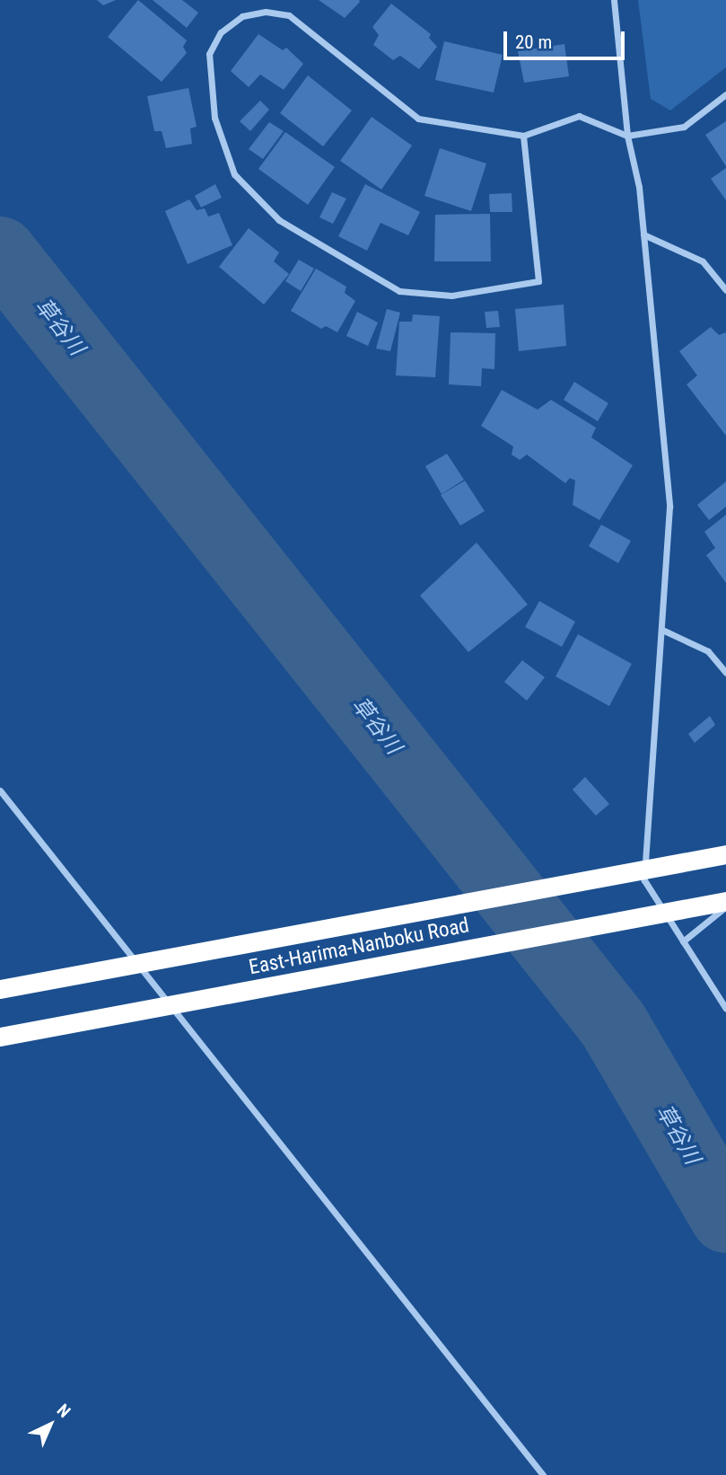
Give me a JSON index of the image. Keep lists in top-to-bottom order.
{
  "streets": {
    "highway": ["East-Harima-Nanboku Road"]
  },
  "water": ["草谷川"],
  "scale_bar": "20 m",
  "north": "top right"
}
